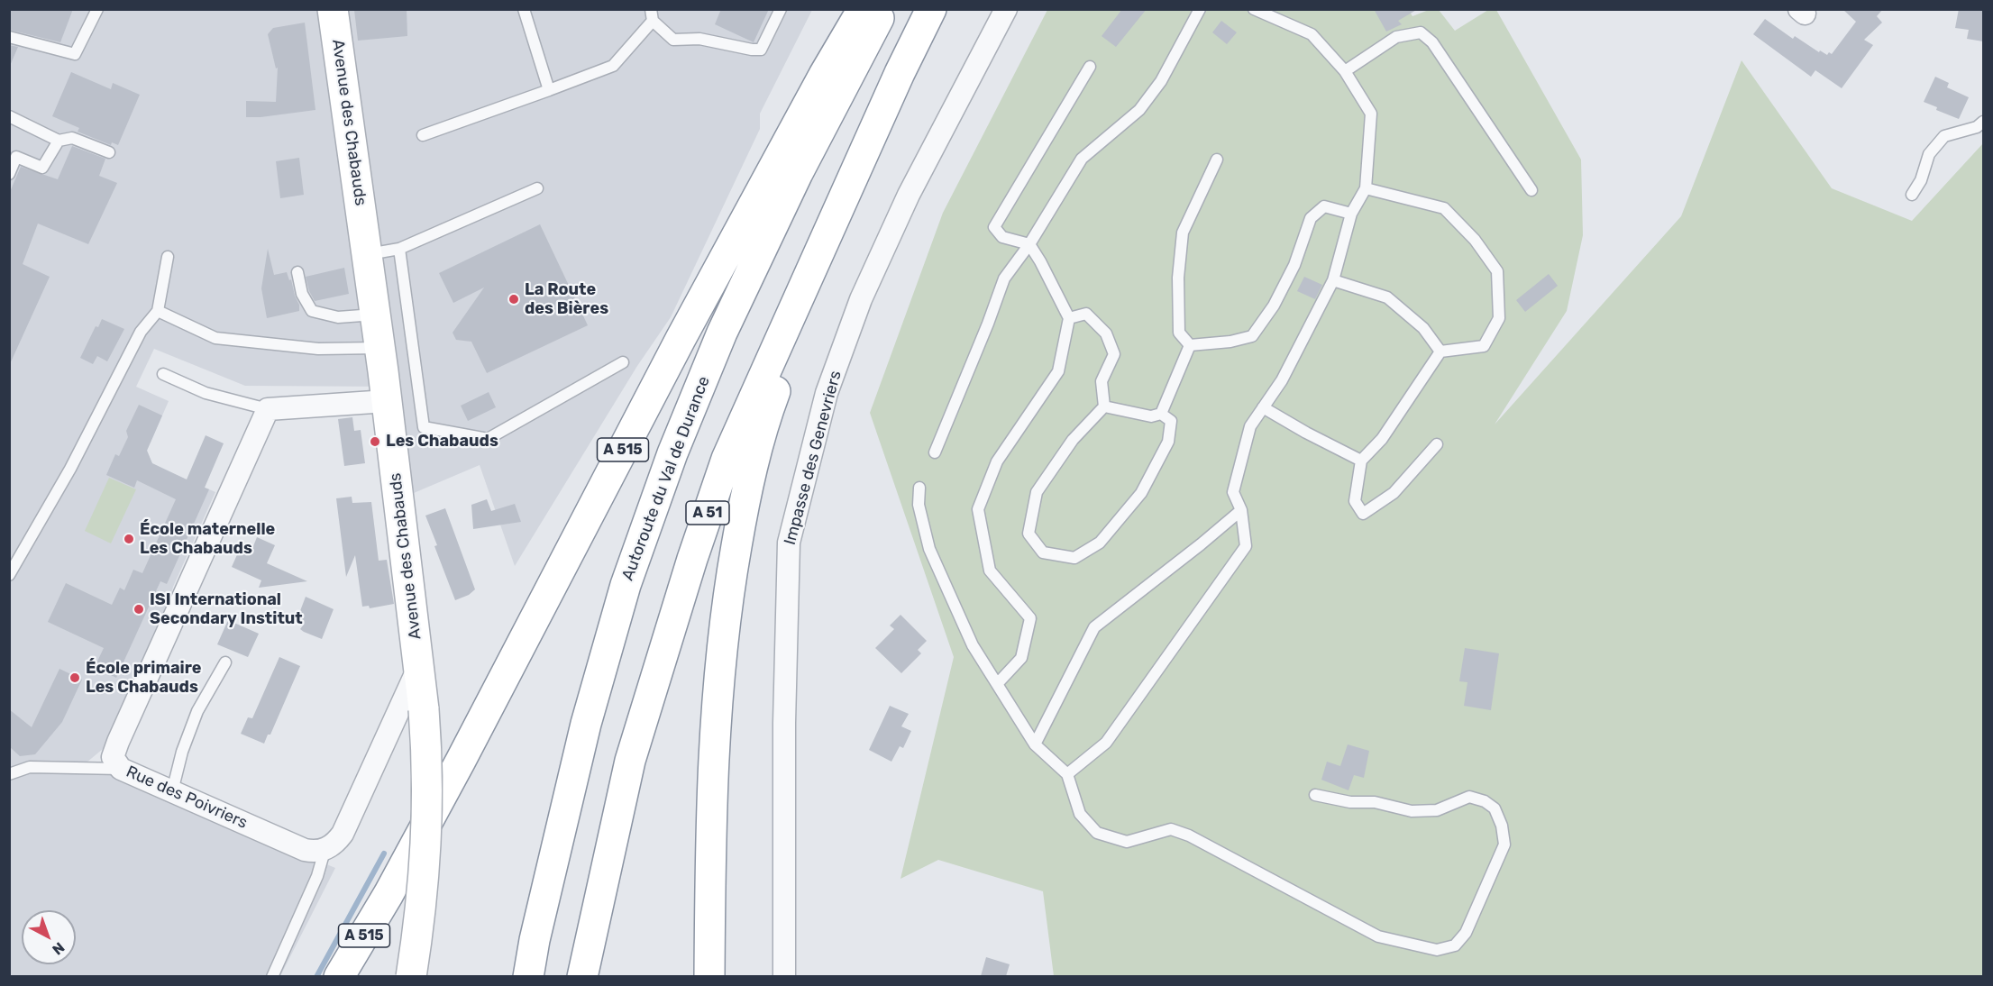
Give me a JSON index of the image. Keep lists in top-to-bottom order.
{
  "streets": {
    "main road": [
      "Avenue des Chabauds",
      "A 515",
      "Autoroute du Val de Durance",
      "A 51"
    ],
    "street": ["Impasse des Genevriers", "Rue des Poivriers"]
  },
  "places": [
    "La Route des Bières",
    "Les Chabauds",
    "École maternelle Les Chabauds",
    "ISI International Secondary Institut",
    "École primaire Les Chabauds"
  ],
  "north": "bottom right"
}
